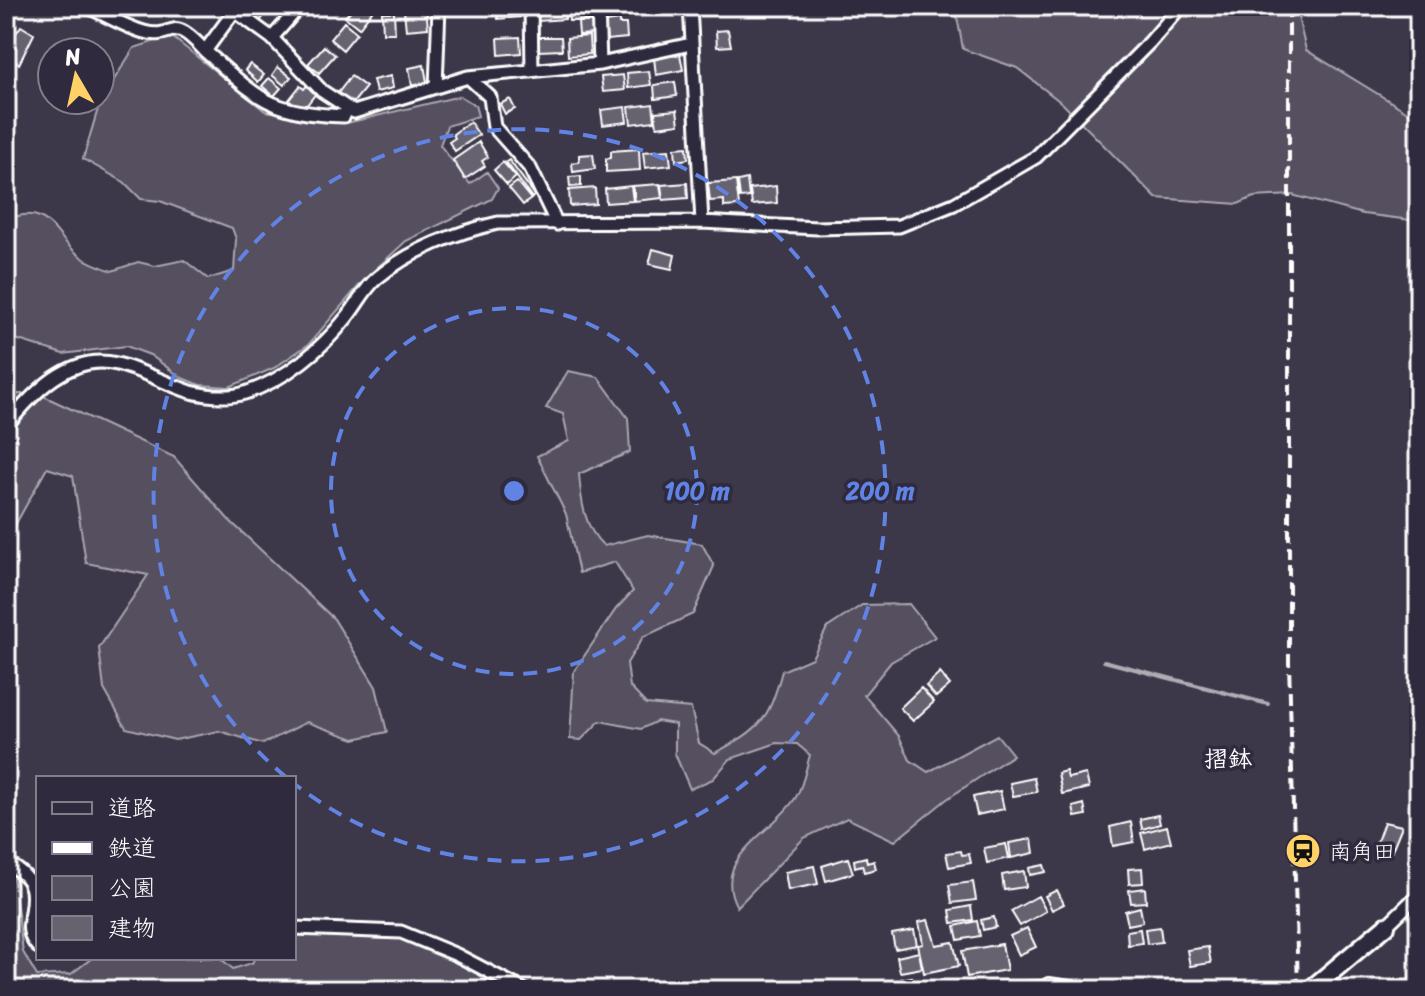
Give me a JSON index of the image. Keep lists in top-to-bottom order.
{
  "districts": ["摺鉢"],
  "places": {
    "station": ["南角田"]
  },
  "legend": [
    "道路",
    "鉄道",
    "公園",
    "建物"
  ],
  "north": "top",
  "rings": ["100 m", "200 m"]
}
